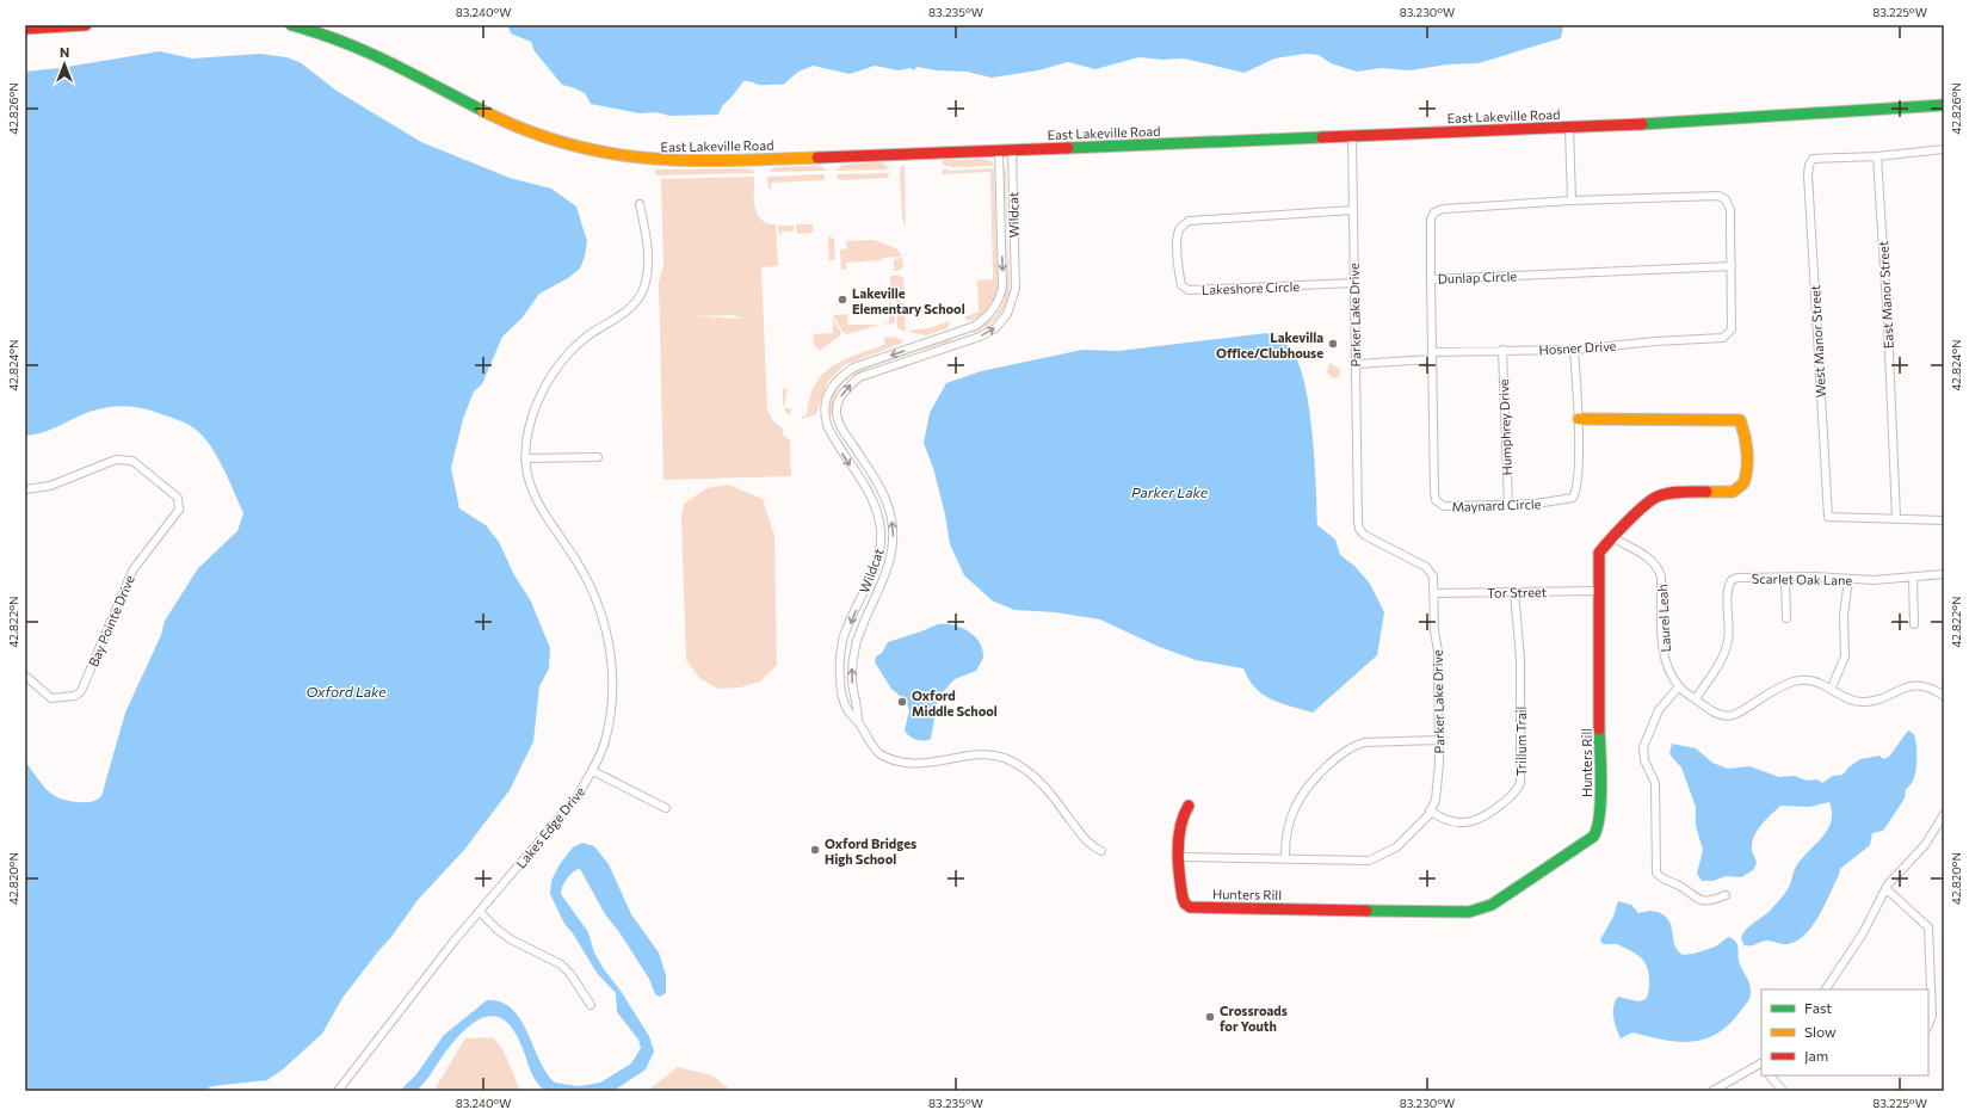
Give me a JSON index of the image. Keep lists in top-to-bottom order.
{
  "streets": {
    "main road": ["East Lakeville Road", "Hunters Rill"],
    "street": [
      "Wildcat",
      "Dunlap Circle",
      "Lakeshore Circle",
      "East Manor Street",
      "Parker Lake Drive",
      "West Manor Street",
      "Hosner Drive",
      "Humphrey Drive",
      "Maynard Circle",
      "Scarlet Oak Lane",
      "Tor Street",
      "Laurel Leah",
      "Bay Pointe Drive",
      "Trillum Trail",
      "Lakes Edge Drive"
    ]
  },
  "crossings": [
    ["East Lakeville Road", "Wildcat"],
    ["East Lakeville Road", "Parker Lake Drive"],
    ["Dunlap Circle", "Hosner Drive"],
    ["Dunlap Circle", "Maynard Circle"],
    ["Lakeshore Circle", "Parker Lake Drive"],
    ["East Manor Street", "West Manor Street"],
    ["Parker Lake Drive", "Hosner Drive"],
    ["Parker Lake Drive", "Tor Street"],
    ["Parker Lake Drive", "Trillum Trail"],
    ["Parker Lake Drive", "Hunters Rill"],
    ["Hosner Drive", "Humphrey Drive"],
    ["Hosner Drive", "Maynard Circle"],
    ["Humphrey Drive", "Maynard Circle"],
    ["Maynard Circle", "Hunters Rill"],
    ["Scarlet Oak Lane", "Laurel Leah"],
    ["Tor Street", "Trillum Trail"],
    ["Tor Street", "Hunters Rill"],
    ["Laurel Leah", "Hunters Rill"]
  ],
  "water": ["Parker Lake", "Oxford Lake"],
  "places": [
    "Lakeville Elementary School",
    "Lakevilla Office/Clubhouse",
    "Oxford Middle School",
    "Oxford Bridges High School",
    "Crossroads for Youth"
  ],
  "legend": ["Fast", "Slow", "Jam"],
  "north": "top",
  "coordinates": [
    "83.240°W",
    "83.235°W",
    "83.230°W",
    "83.225°W",
    "42.826°N",
    "42.824°N",
    "42.822°N",
    "42.820°N"
  ]
}
